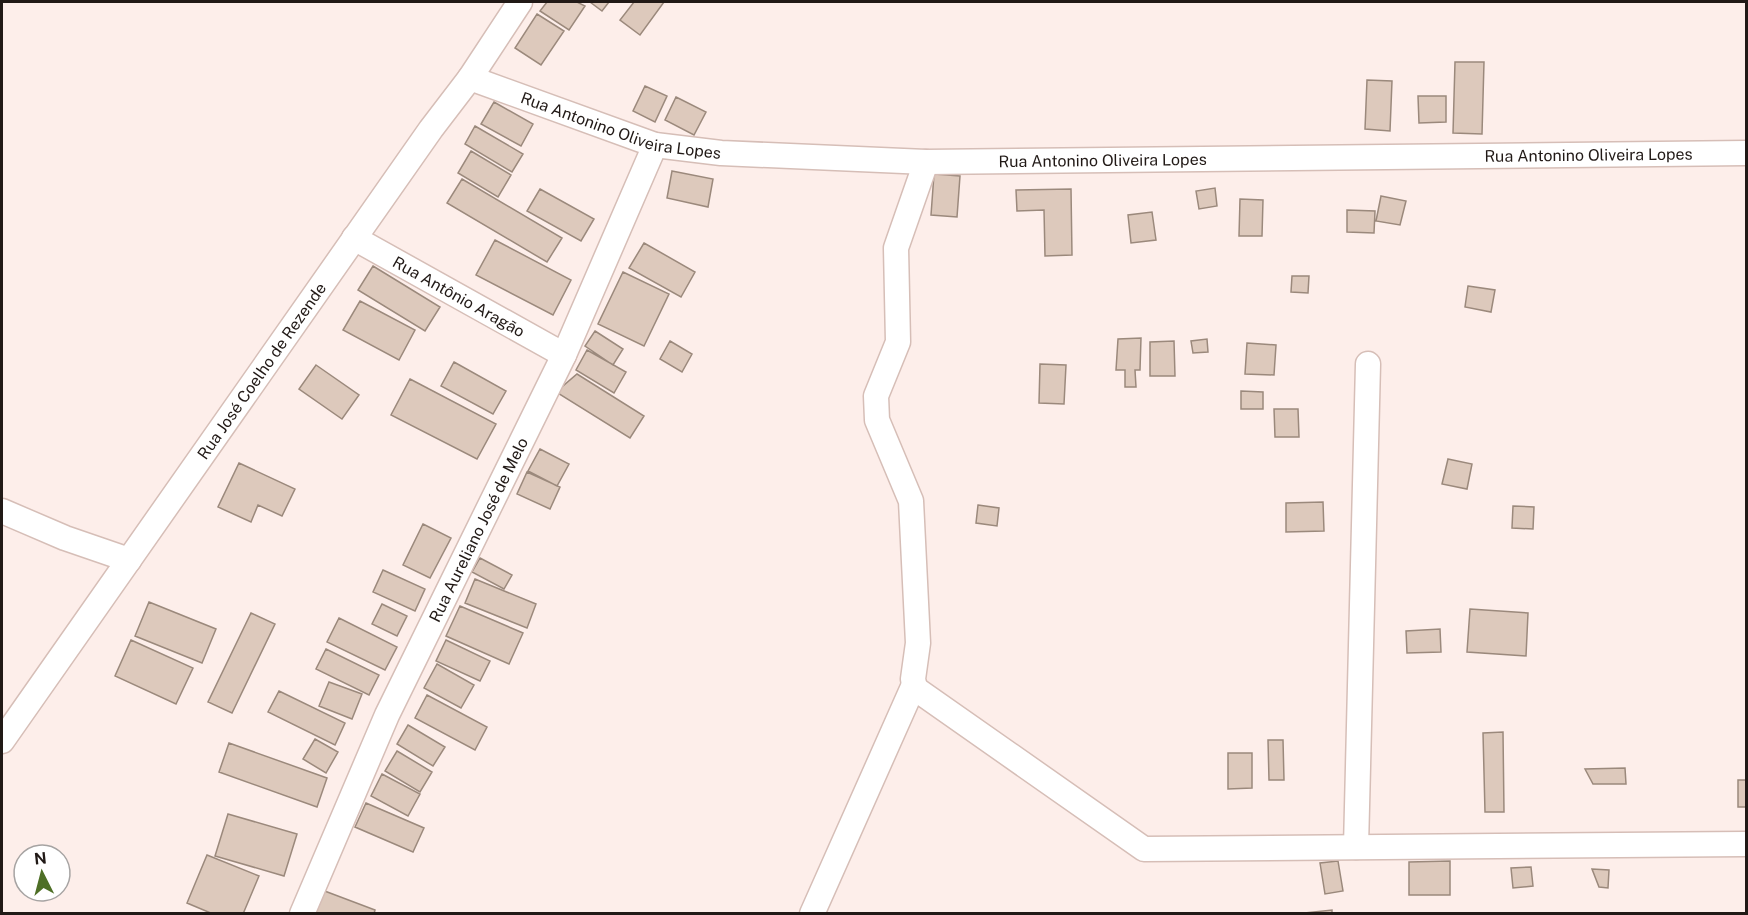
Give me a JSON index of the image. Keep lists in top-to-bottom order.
{
  "streets": {
    "street": [
      "Rua Antonino Oliveira Lopes",
      "Rua Antônio Aragão",
      "Rua José Coelho de Rezende",
      "Rua Aureliano José de Melo"
    ]
  },
  "crossings": [
    ["Rua Antonino Oliveira Lopes", "Rua José Coelho de Rezende"],
    ["Rua Antonino Oliveira Lopes", "Rua Aureliano José de Melo"],
    ["Rua Antônio Aragão", "Rua José Coelho de Rezende"],
    ["Rua Antônio Aragão", "Rua Aureliano José de Melo"]
  ],
  "north": "top"
}
